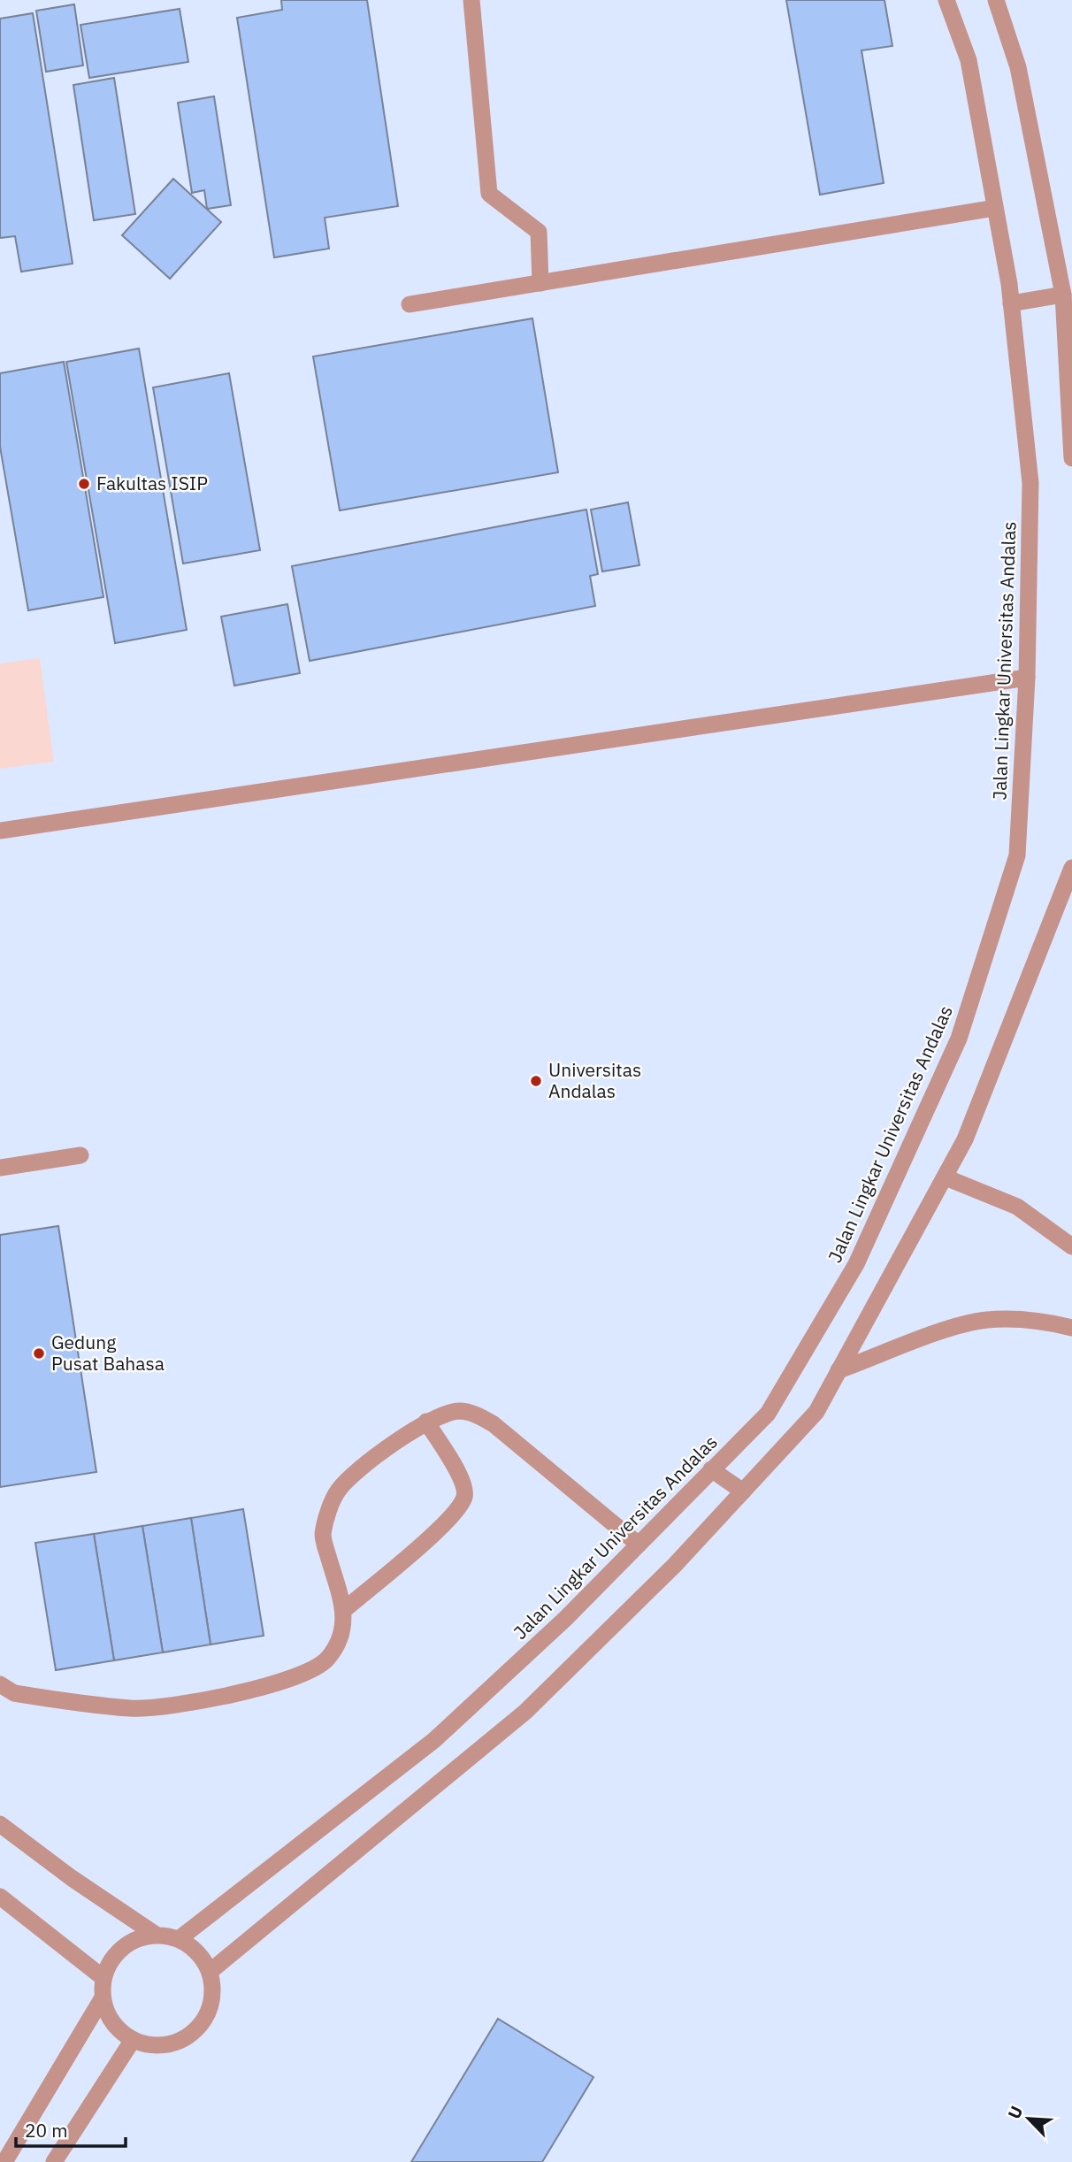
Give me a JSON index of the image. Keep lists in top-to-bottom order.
{
  "streets": {
    "street": ["Jalan Lingkar Universitas Andalas"]
  },
  "places": ["Fakultas ISIP", "Universitas Andalas", "Gedung Pusat Bahasa"],
  "scale_bar": "20 m",
  "north": "top left"
}
